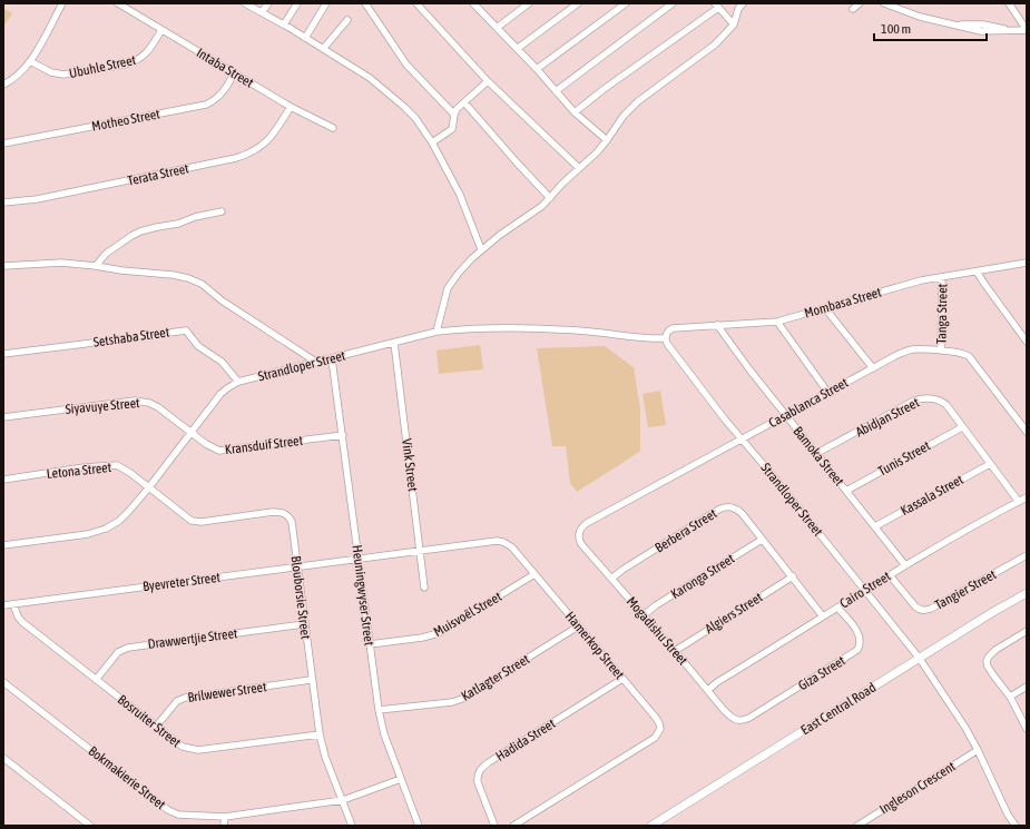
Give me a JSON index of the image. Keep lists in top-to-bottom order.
{
  "streets": {
    "street": [
      "Ubuhle Street",
      "Intaba Street",
      "Motheo Street",
      "Terata Street",
      "Mombasa Street",
      "Tanga Street",
      "Setshaba Street",
      "Strandloper Street",
      "Casablanca Street",
      "Siyavuye Street",
      "Abidjan Street",
      "Kransduif Street",
      "Bamoka Street",
      "Tunis Street",
      "Vink Street",
      "Letona Street",
      "Kassala Street",
      "Berbera Street",
      "Karonga Street",
      "Byevreter Street",
      "Cairo Street",
      "Tangier Street",
      "Heuningwyser Street",
      "Blouborsie Street",
      "Algiers Street",
      "Muisvoël Street",
      "Mogadishu Street",
      "Drawwertjie Street",
      "Hamerkop Street",
      "Giza Street",
      "Katlagter Street",
      "Brilwewer Street",
      "East Central Road",
      "Bosruiter Street",
      "Hadida Street",
      "Bokmakierie Street",
      "Ingleson Crescent"
    ]
  },
  "crossings": [
    ["Ubuhle Street", "Intaba Street"],
    ["Intaba Street", "Motheo Street"],
    ["Intaba Street", "Terata Street"],
    ["Mombasa Street", "Tanga Street"],
    ["Mombasa Street", "Strandloper Street"],
    ["Mombasa Street", "Bamoka Street"],
    ["Tanga Street", "Casablanca Street"],
    ["Setshaba Street", "Strandloper Street"],
    ["Strandloper Street", "Casablanca Street"],
    ["Strandloper Street", "Siyavuye Street"],
    ["Strandloper Street", "Kransduif Street"],
    ["Strandloper Street", "Vink Street"],
    ["Strandloper Street", "Letona Street"],
    ["Strandloper Street", "Cairo Street"],
    ["Strandloper Street", "Heuningwyser Street"],
    ["Strandloper Street", "Blouborsie Street"],
    ["Strandloper Street", "East Central Road"],
    ["Casablanca Street", "Bamoka Street"],
    ["Casablanca Street", "Mogadishu Street"],
    ["Siyavuye Street", "Kransduif Street"],
    ["Abidjan Street", "Bamoka Street"],
    ["Abidjan Street", "Tunis Street"],
    ["Abidjan Street", "Kassala Street"],
    ["Abidjan Street", "Cairo Street"],
    ["Kransduif Street", "Heuningwyser Street"],
    ["Bamoka Street", "Tunis Street"],
    ["Bamoka Street", "Kassala Street"],
    ["Bamoka Street", "Cairo Street"],
    ["Vink Street", "Hamerkop Street"],
    ["Letona Street", "Blouborsie Street"],
    ["Berbera Street", "Karonga Street"],
    ["Berbera Street", "Cairo Street"],
    ["Berbera Street", "Algiers Street"],
    ["Berbera Street", "Mogadishu Street"],
    ["Karonga Street", "Mogadishu Street"],
    ["Byevreter Street", "Heuningwyser Street"],
    ["Byevreter Street", "Blouborsie Street"],
    ["Byevreter Street", "Hamerkop Street"],
    ["Byevreter Street", "Bosruiter Street"],
    ["Cairo Street", "Tangier Street"],
    ["Cairo Street", "Mogadishu Street"],
    ["Cairo Street", "Giza Street"],
    ["Heuningwyser Street", "Muisvoël Street"],
    ["Heuningwyser Street", "Hamerkop Street"],
    ["Heuningwyser Street", "Katlagter Street"],
    ["Heuningwyser Street", "Bokmakierie Street"],
    ["Blouborsie Street", "Drawwertjie Street"],
    ["Blouborsie Street", "Brilwewer Street"],
    ["Blouborsie Street", "Bosruiter Street"],
    ["Blouborsie Street", "Bokmakierie Street"],
    ["Algiers Street", "Mogadishu Street"],
    ["Muisvoël Street", "Hamerkop Street"],
    ["Mogadishu Street", "Giza Street"],
    ["Drawwertjie Street", "Bosruiter Street"],
    ["Hamerkop Street", "Katlagter Street"],
    ["Hamerkop Street", "Hadida Street"],
    ["Brilwewer Street", "Bosruiter Street"]
  ],
  "scale_bar": "100 m"
}
